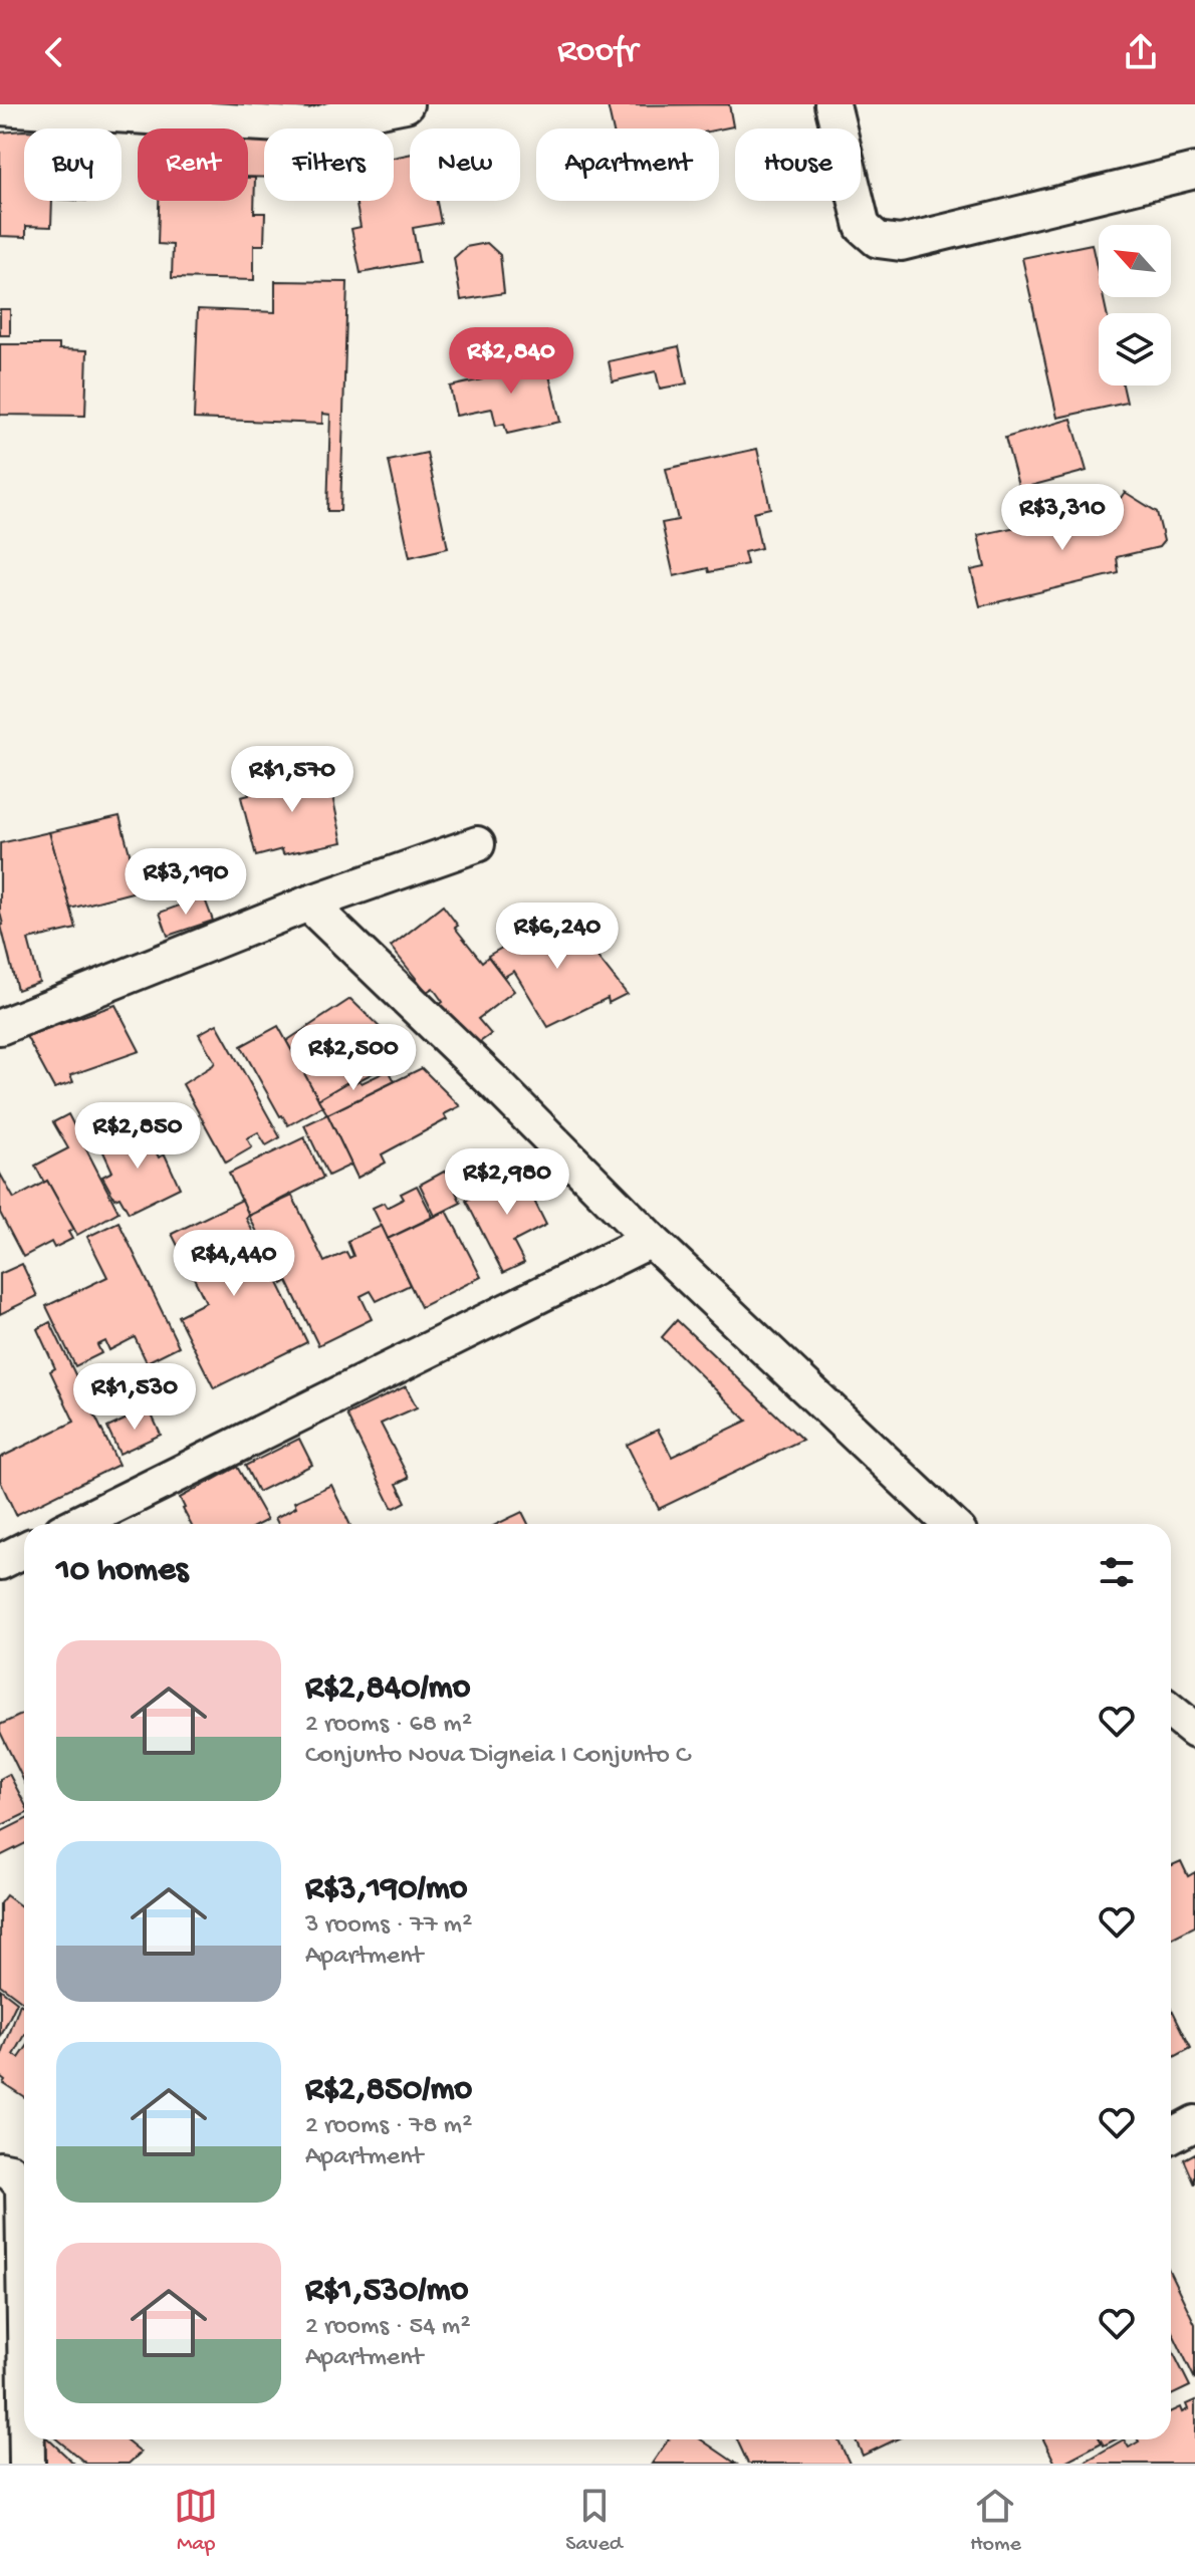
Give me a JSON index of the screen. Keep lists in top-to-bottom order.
{
  "north": "top left",
  "page": {
    "header": "Roofr",
    "chip": [
      "Buy",
      "Rent",
      "Filters",
      "New",
      "Apartment",
      "House"
    ],
    "price": [
      "R$2,840",
      "R$3,310",
      "R$1,570",
      "R$3,190",
      "R$6,240",
      "R$2,500",
      "R$2,850",
      "R$2,980",
      "R$4,440",
      "R$1,530"
    ],
    "heading": "10 homes",
    "list": [
      {
        "name": "R$2,840/mo",
        "note": "2 rooms · 68 m² · Conjunto Nova Digneia I Conjunto C"
      },
      {
        "name": "R$3,190/mo",
        "note": "3 rooms · 77 m² · Apartment"
      },
      {
        "name": "R$2,850/mo",
        "note": "2 rooms · 78 m² · Apartment"
      },
      {
        "name": "R$1,530/mo",
        "note": "2 rooms · 54 m² · Apartment"
      }
    ],
    "tabs": ["Map", "Saved", "Home"]
  }
}
